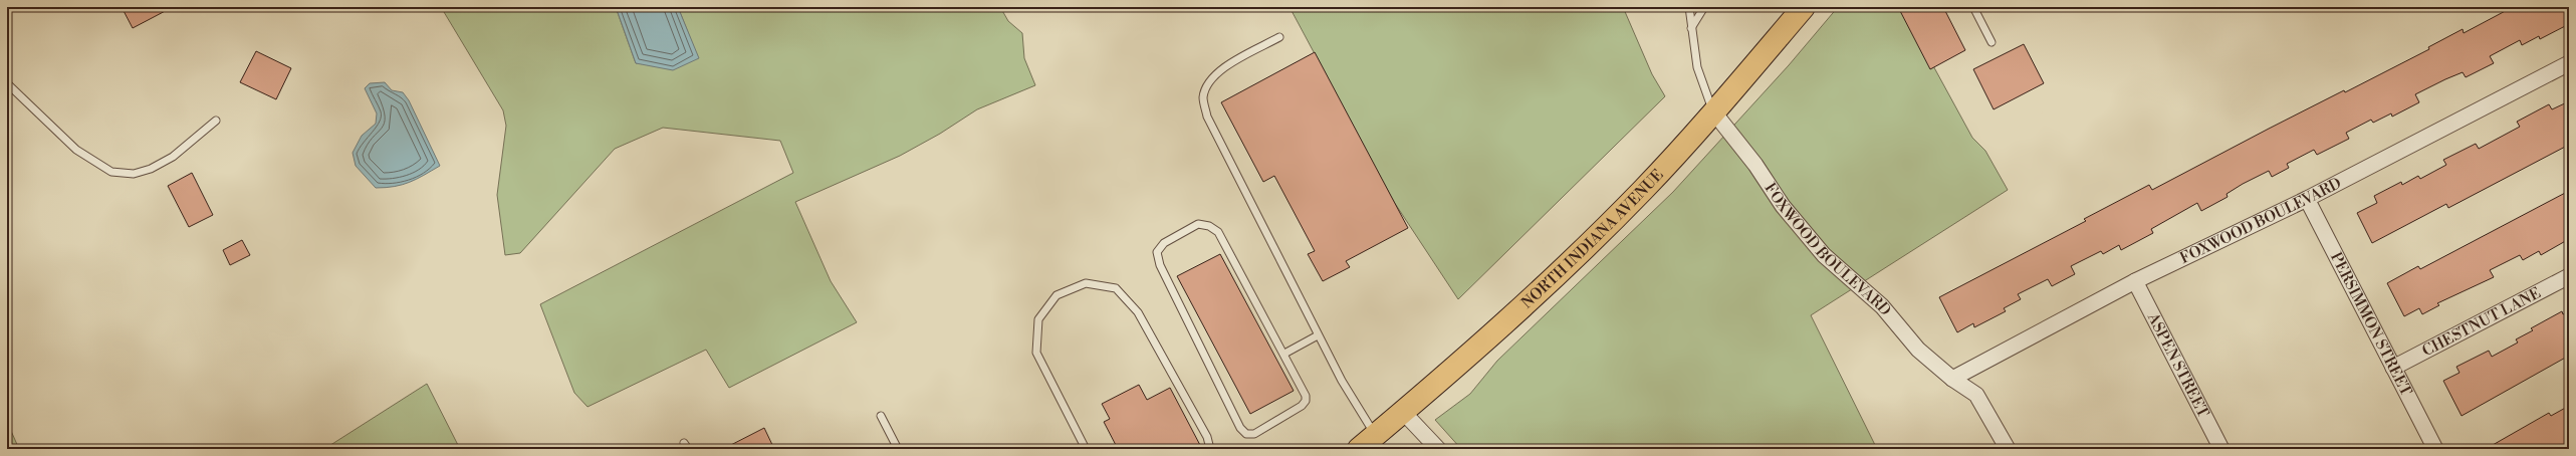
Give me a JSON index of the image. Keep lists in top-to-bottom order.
{
  "streets": {
    "main road": ["NORTH INDIANA AVENUE"],
    "street": [
      "FOXWOOD BOULEVARD",
      "CHESTNUT LANE",
      "PERSIMMON STREET",
      "ASPEN STREET"
    ]
  },
  "crossings": [
    ["FOXWOOD BOULEVARD", "NORTH INDIANA AVENUE"],
    ["FOXWOOD BOULEVARD", "PERSIMMON STREET"],
    ["FOXWOOD BOULEVARD", "ASPEN STREET"],
    ["CHESTNUT LANE", "PERSIMMON STREET"]
  ]
}
